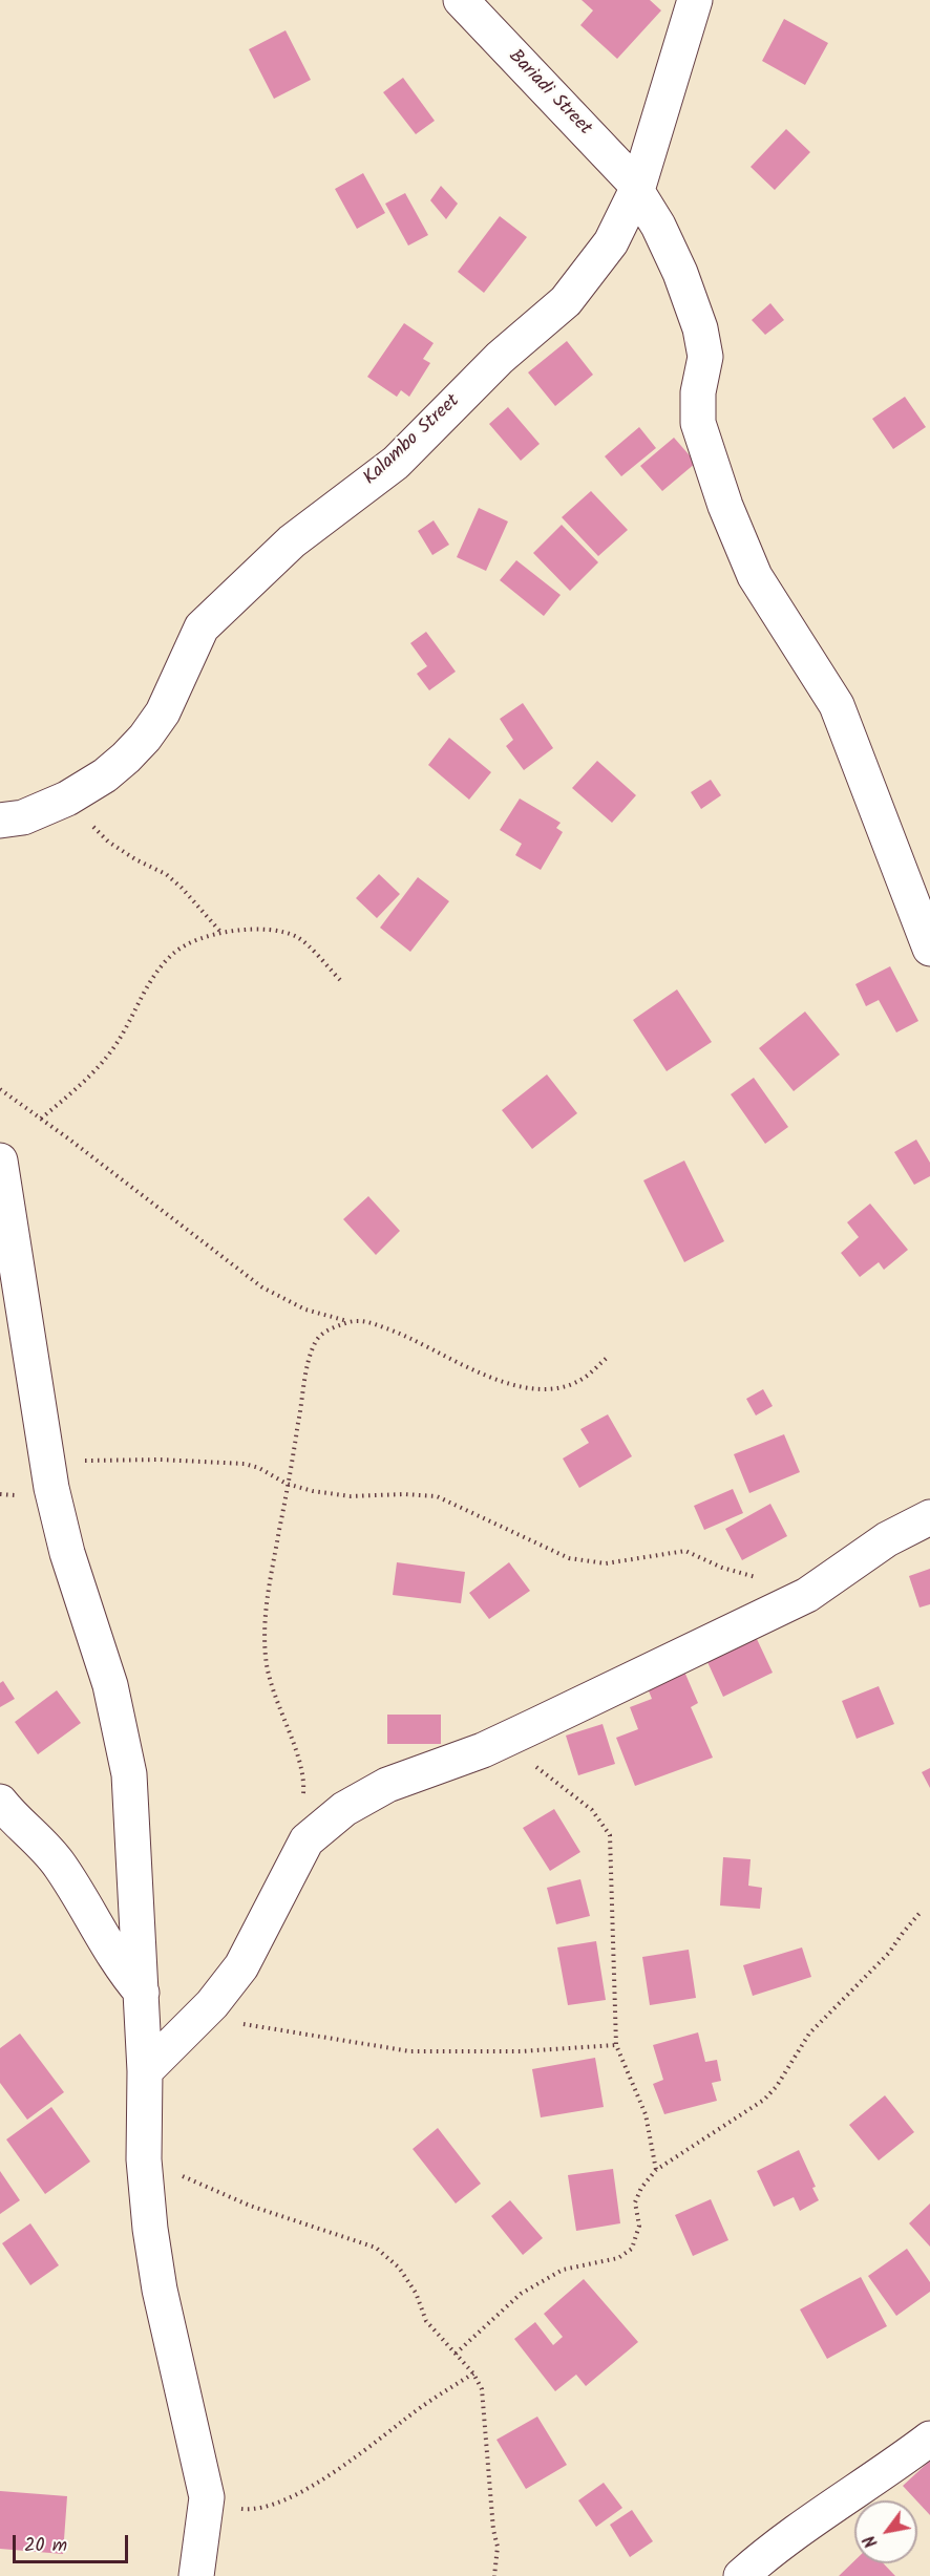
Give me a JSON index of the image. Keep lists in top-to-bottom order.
{
  "streets": {
    "street": ["Bariadi Street", "Kalambo Street"]
  },
  "crossings": [
    ["Bariadi Street", "Kalambo Street"]
  ],
  "scale_bar": "20 m",
  "north": "bottom left"
}
